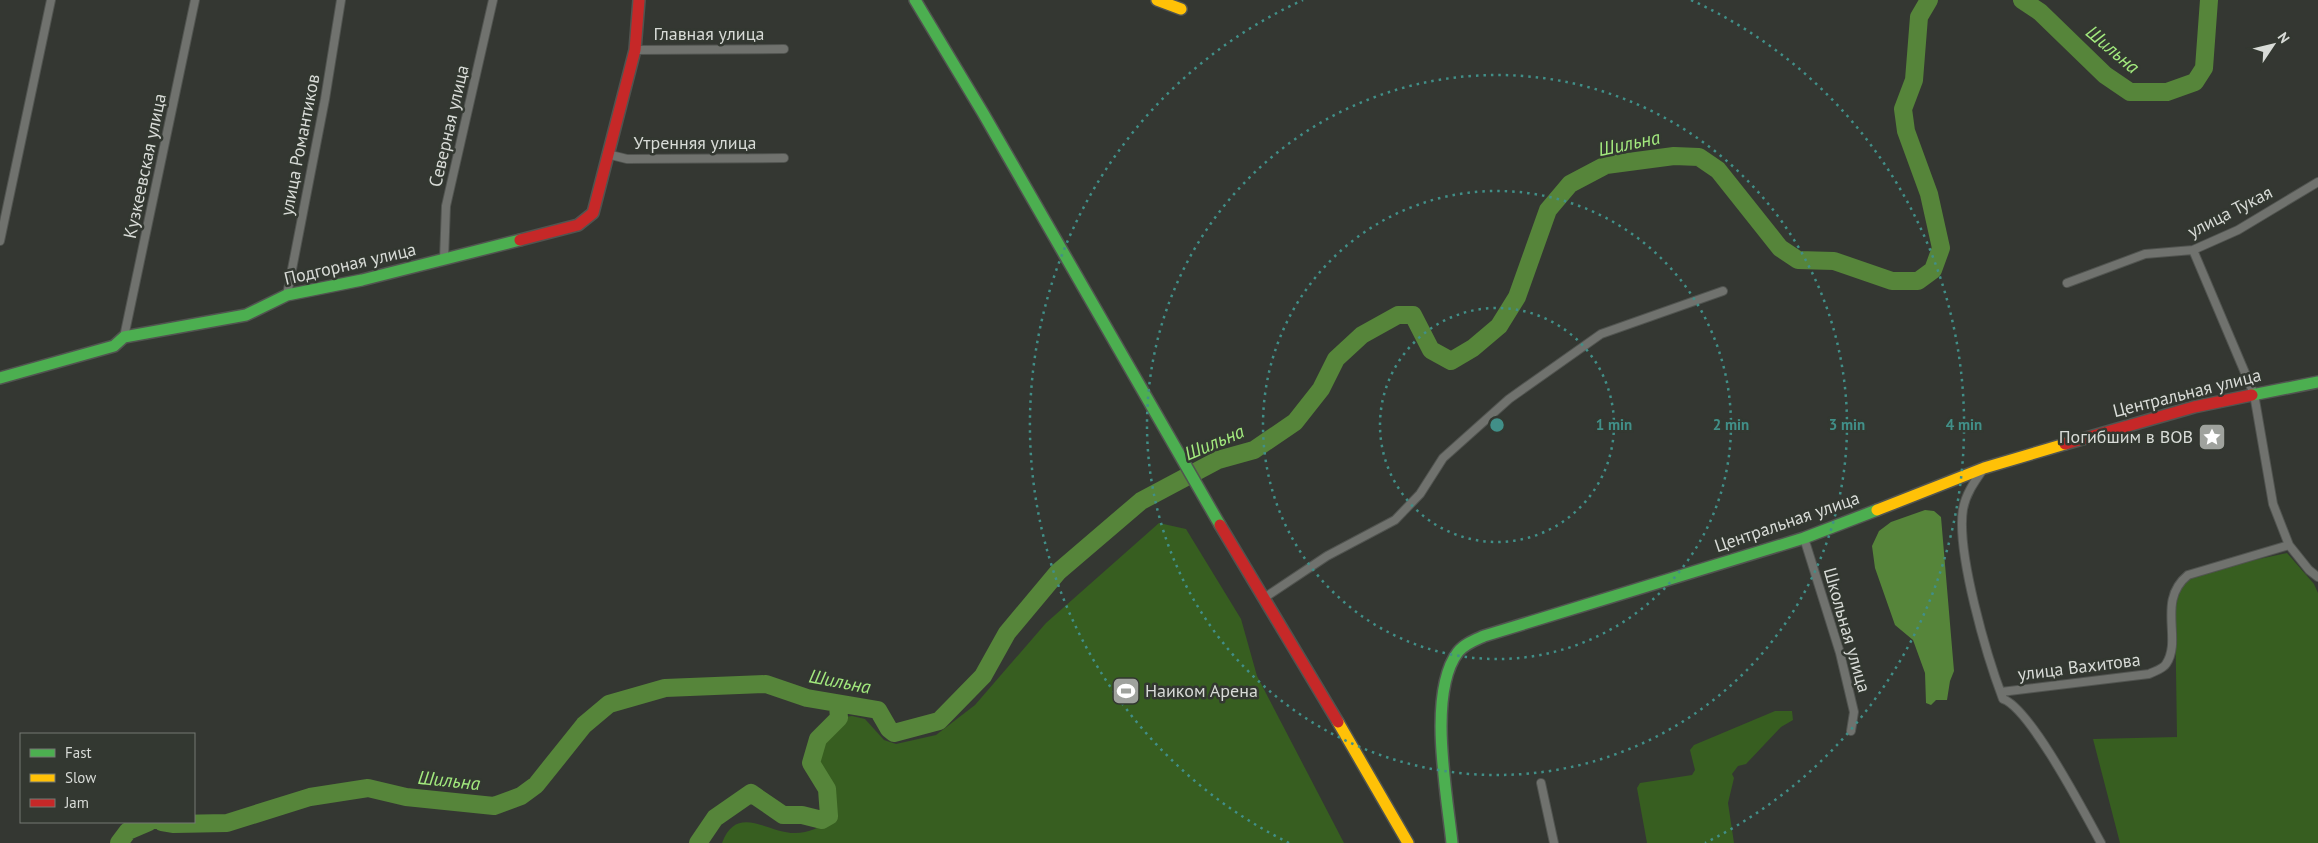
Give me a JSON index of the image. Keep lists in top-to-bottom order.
{
  "streets": {
    "street": [
      "Главная улица",
      "Северная улица",
      "Утренняя улица",
      "улица Романтиков",
      "Кузкеевская улица",
      "улица Тукая",
      "Подгорная улица",
      "Центральная улица",
      "Школьная улица",
      "улица Вахитова"
    ]
  },
  "crossings": [
    ["Северная улица", "Подгорная улица"],
    ["Утренняя улица", "Подгорная улица"],
    ["улица Романтиков", "Подгорная улица"],
    ["Кузкеевская улица", "Подгорная улица"],
    ["Центральная улица", "Школьная улица"]
  ],
  "water": ["Шильна"],
  "places": {
    "place": ["Погибшим в ВОВ"],
    "sports": ["Наиком Арена"]
  },
  "legend": ["Fast", "Slow", "Jam"],
  "north": "top right",
  "rings": [
    "1 min",
    "2 min",
    "3 min",
    "4 min"
  ]
}
